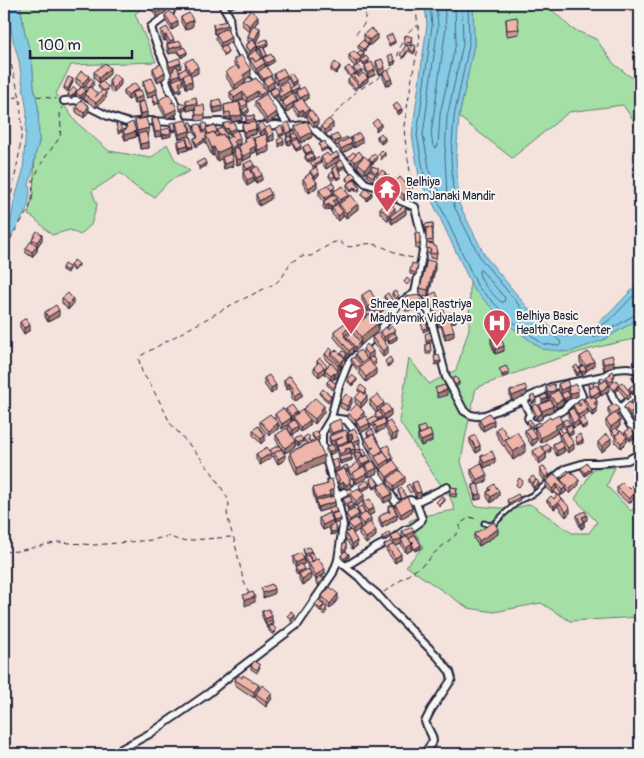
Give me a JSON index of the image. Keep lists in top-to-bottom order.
{
  "places": {
    "temple": ["Belhiya RamJanaki Mandir"],
    "school or university": ["Shree Nepal Rastriya Madhyamik Vidyalaya"],
    "hospital": ["Belhiya Basic Health Care Center"]
  },
  "scale_bar": "100 m"
}
